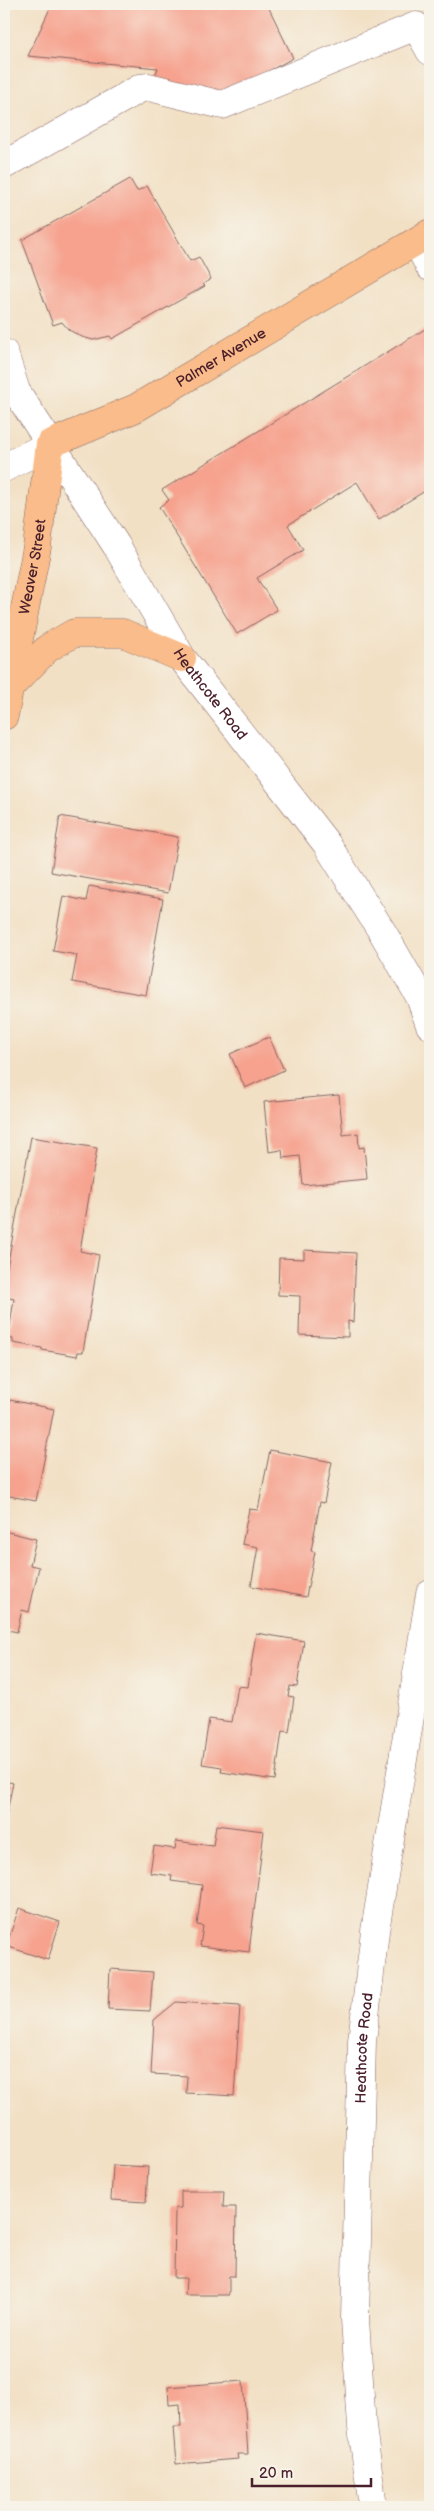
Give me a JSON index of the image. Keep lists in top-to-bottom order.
{
  "streets": {
    "main road": ["Palmer Avenue", "Weaver Street"],
    "street": ["Heathcote Road"]
  },
  "crossings": [
    ["Palmer Avenue", "Weaver Street"],
    ["Palmer Avenue", "Heathcote Road"],
    ["Weaver Street", "Heathcote Road"]
  ],
  "scale_bar": "20 m"
}
